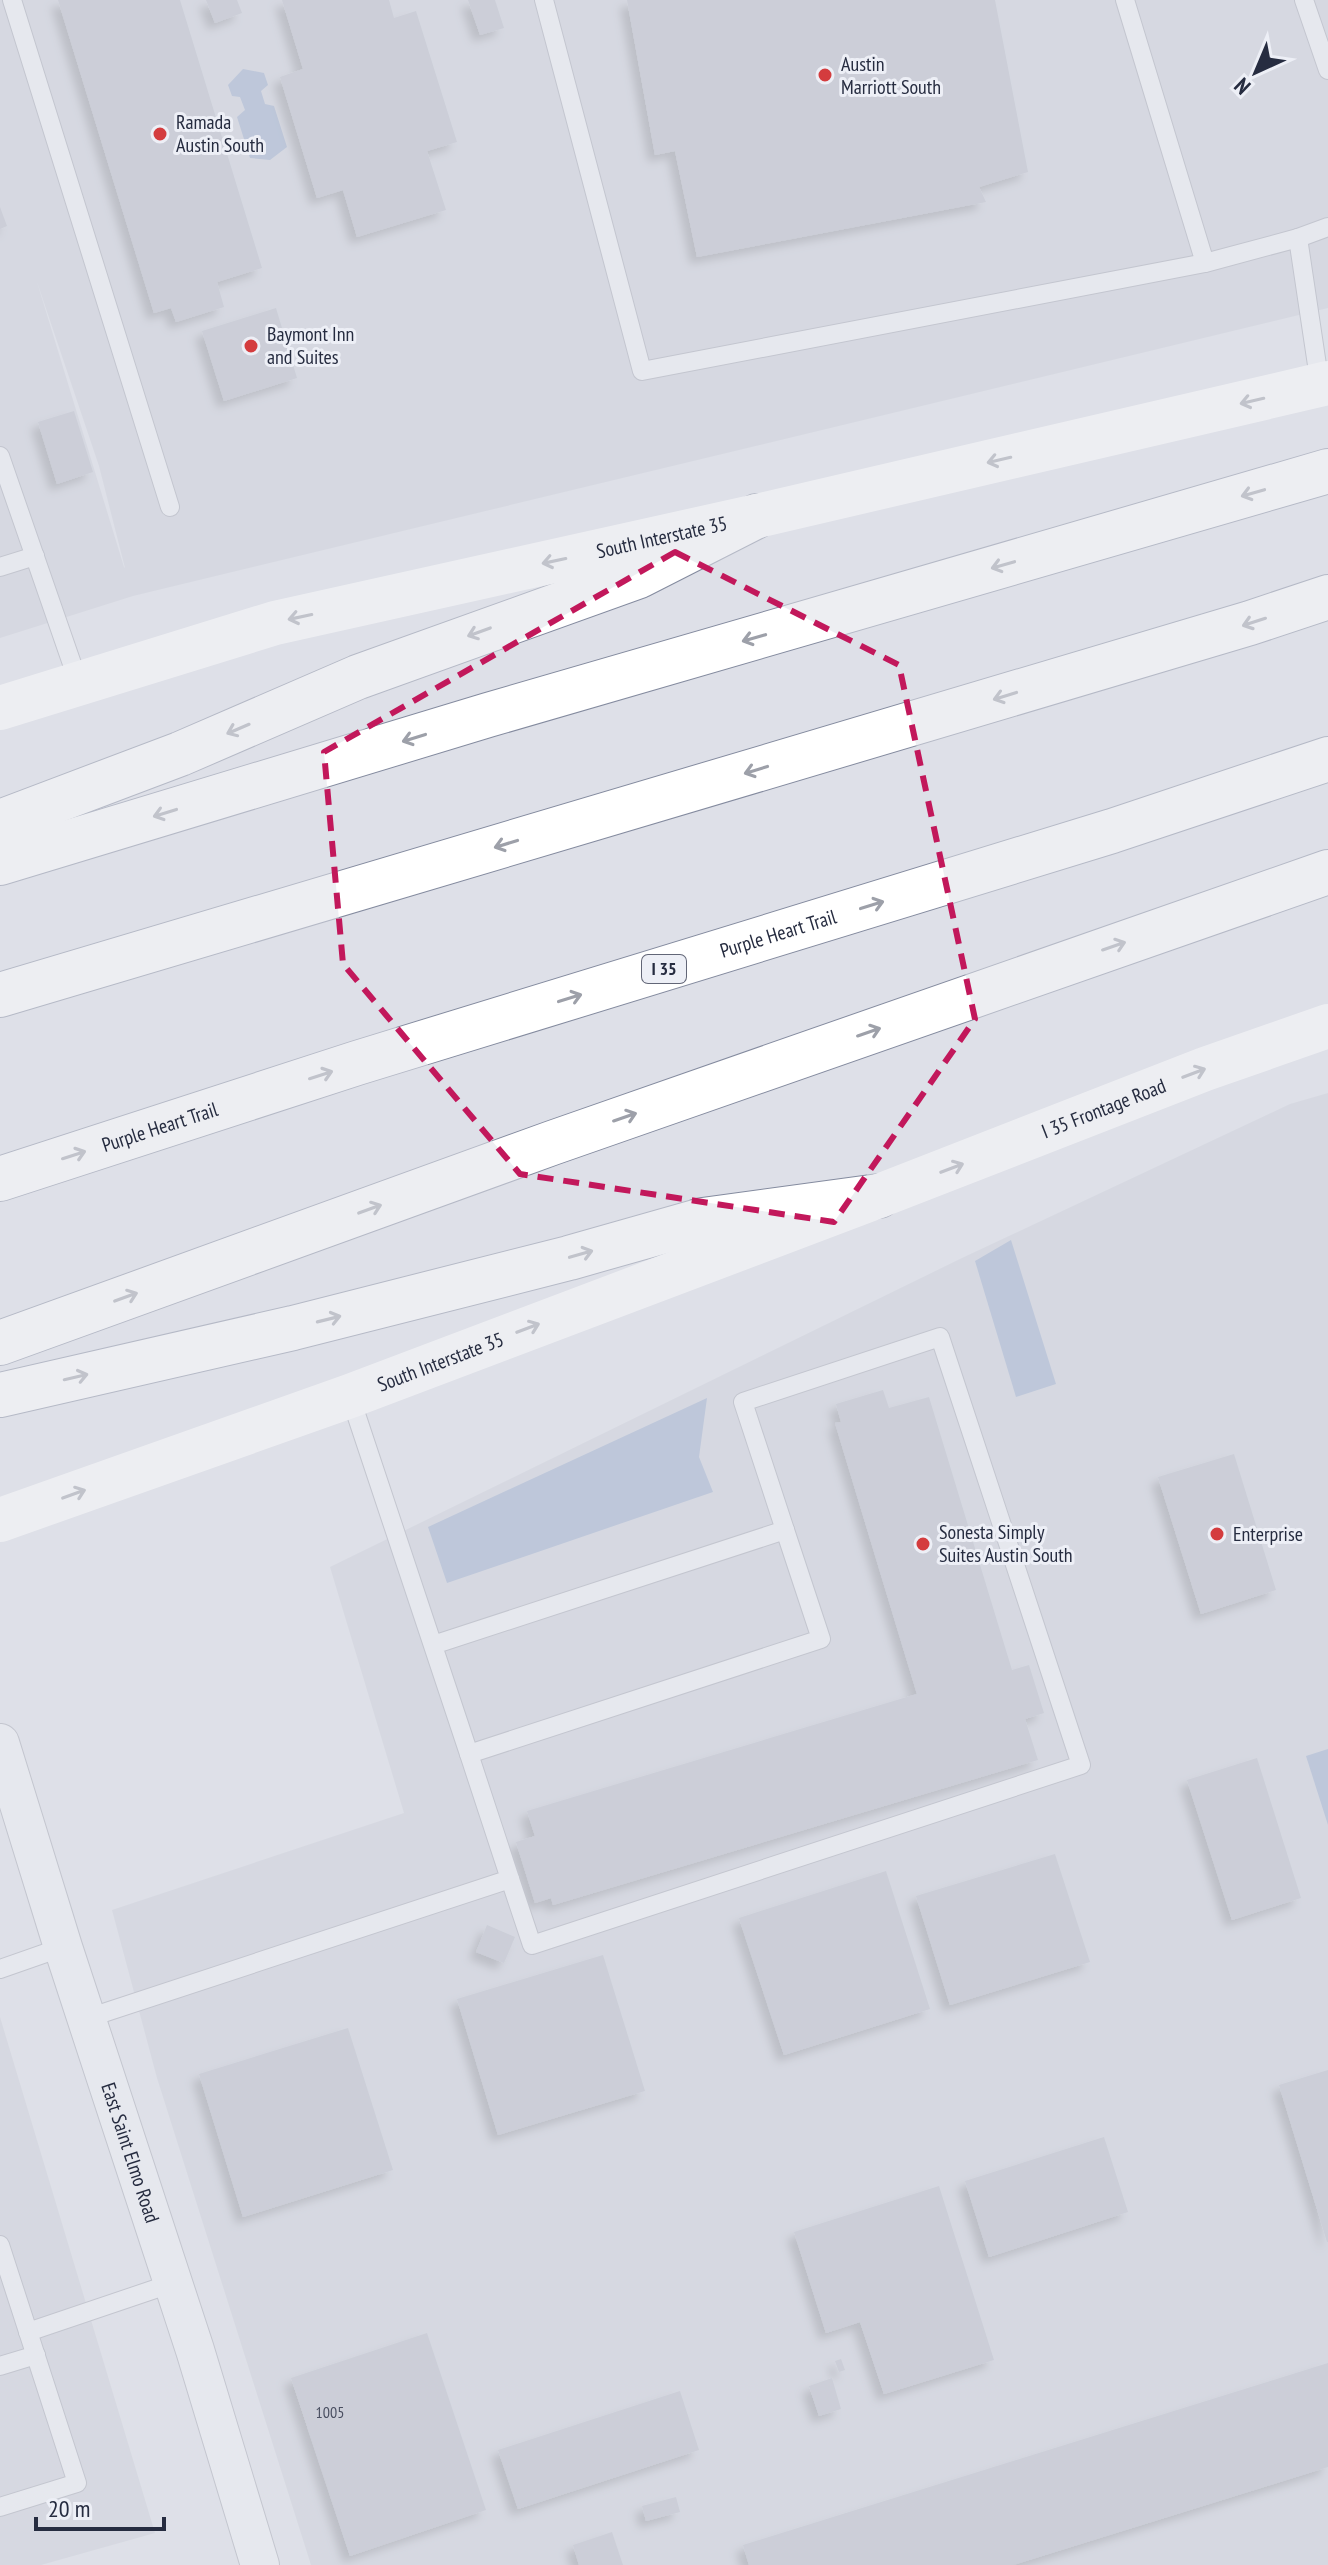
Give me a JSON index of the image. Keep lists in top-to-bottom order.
{
  "streets": {
    "main road": [
      "South Interstate 35",
      "Purple Heart Trail",
      "I 35",
      "I 35 Frontage Road"
    ],
    "street": ["East Saint Elmo Road"]
  },
  "crossings": [
    ["South Interstate 35", "I 35 Frontage Road"]
  ],
  "places": [
    "Austin Marriott South",
    "Ramada Austin South",
    "Baymont Inn and Suites",
    "Enterprise",
    "Sonesta Simply Suites Austin South"
  ],
  "house_numbers": ["1005"],
  "scale_bar": "20 m",
  "north": "bottom left"
}
